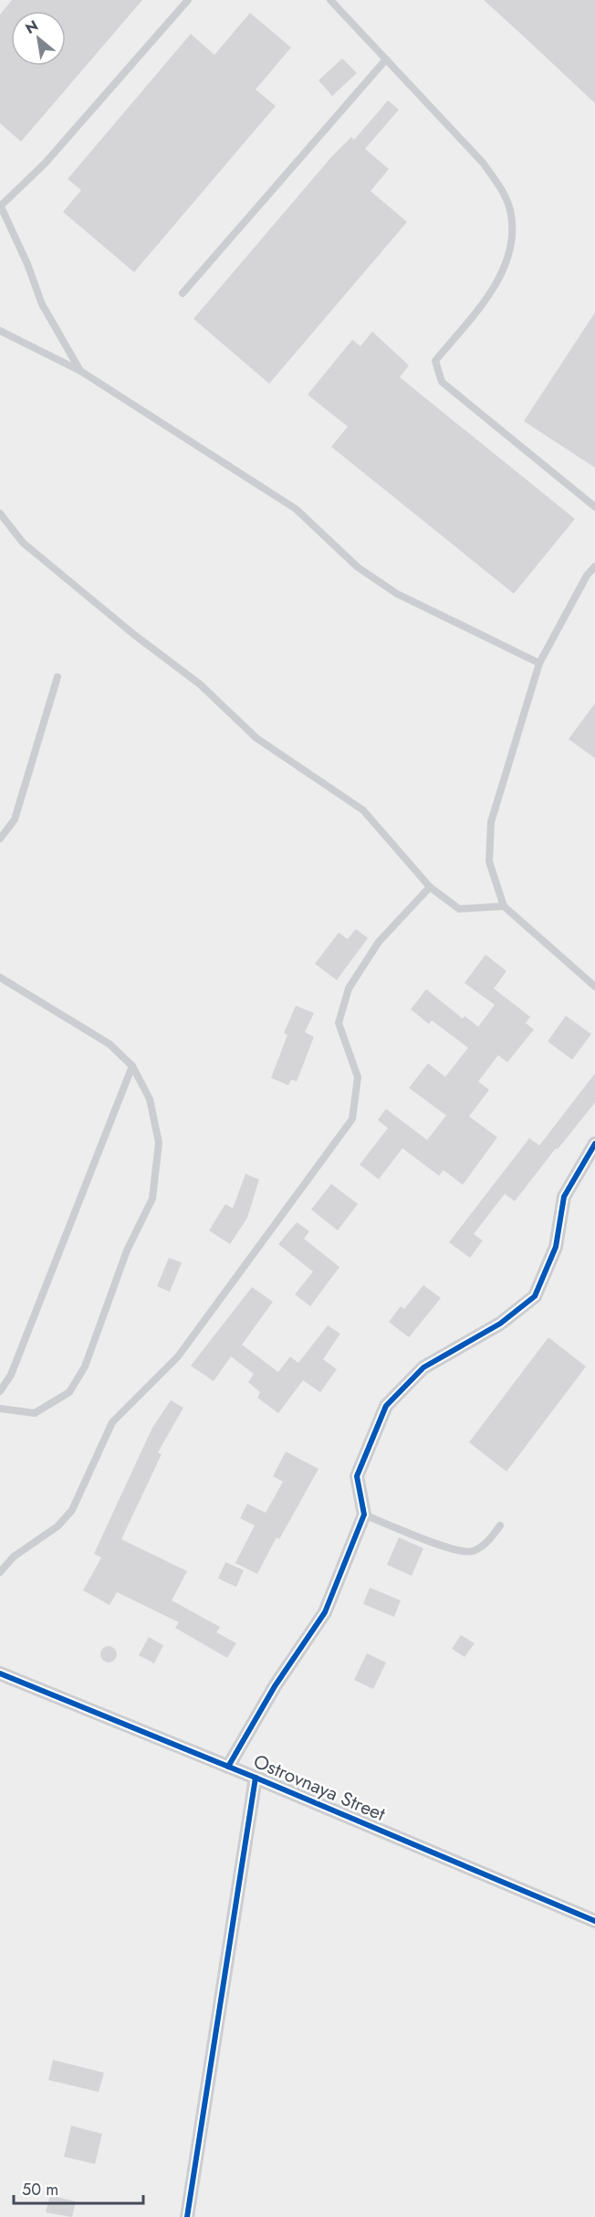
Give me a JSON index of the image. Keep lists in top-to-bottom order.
{
  "streets": {
    "street": ["Ostrovnaya Street"]
  },
  "scale_bar": "50 m",
  "north": "top left"
}
